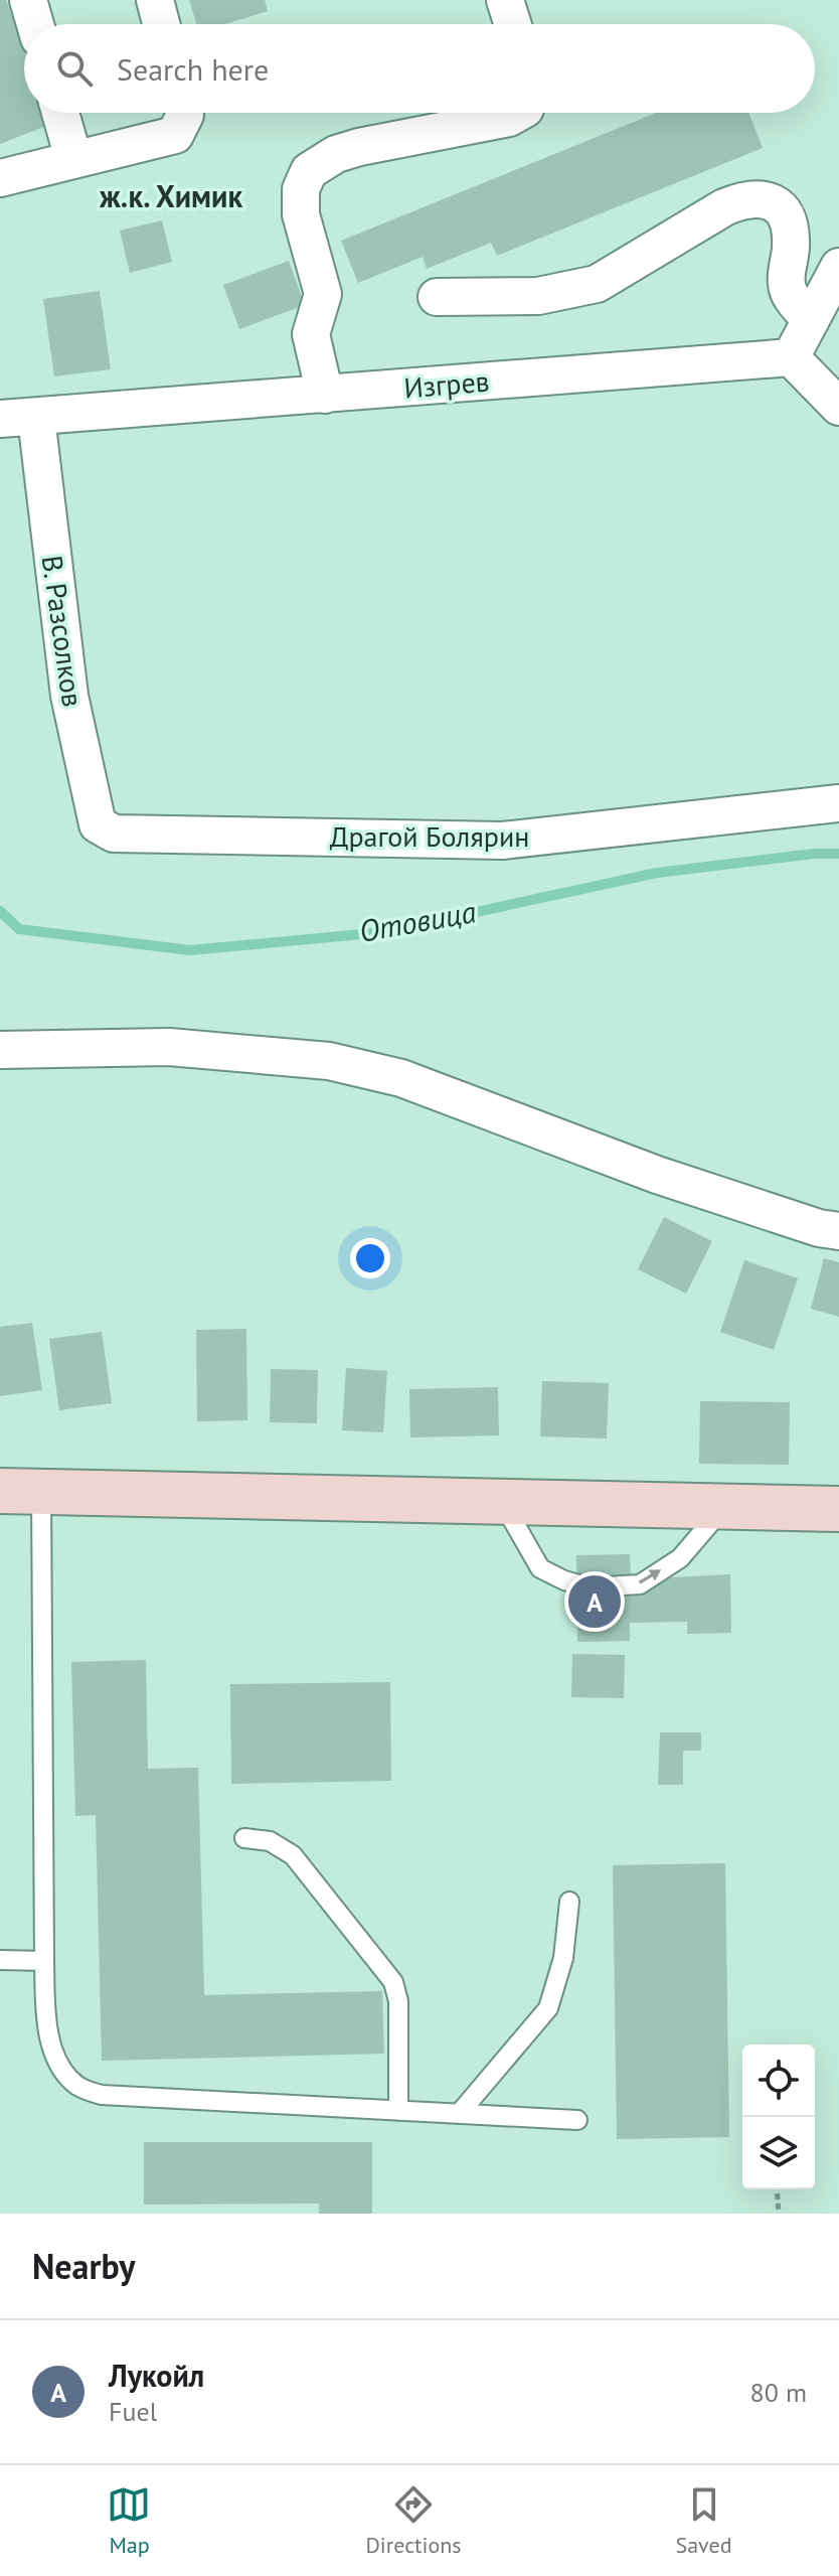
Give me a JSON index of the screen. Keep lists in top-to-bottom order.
{
  "streets": {
    "street": ["Изгрев", "В. Разсолков", "Драгой Болярин"]
  },
  "crossings": [
    ["Изгрев", "В. Разсолков"],
    ["В. Разсолков", "Драгой Болярин"]
  ],
  "districts": ["ж.к. Химик"],
  "water": ["Отовица"],
  "page": {
    "search": "Search here",
    "pins": "A",
    "heading": "Nearby",
    "list": [
      {
        "mark": "A",
        "name": "Лукойл",
        "note": "Fuel",
        "value": "80 m"
      }
    ],
    "nav": ["Map", "Directions", "Saved"]
  }
}
